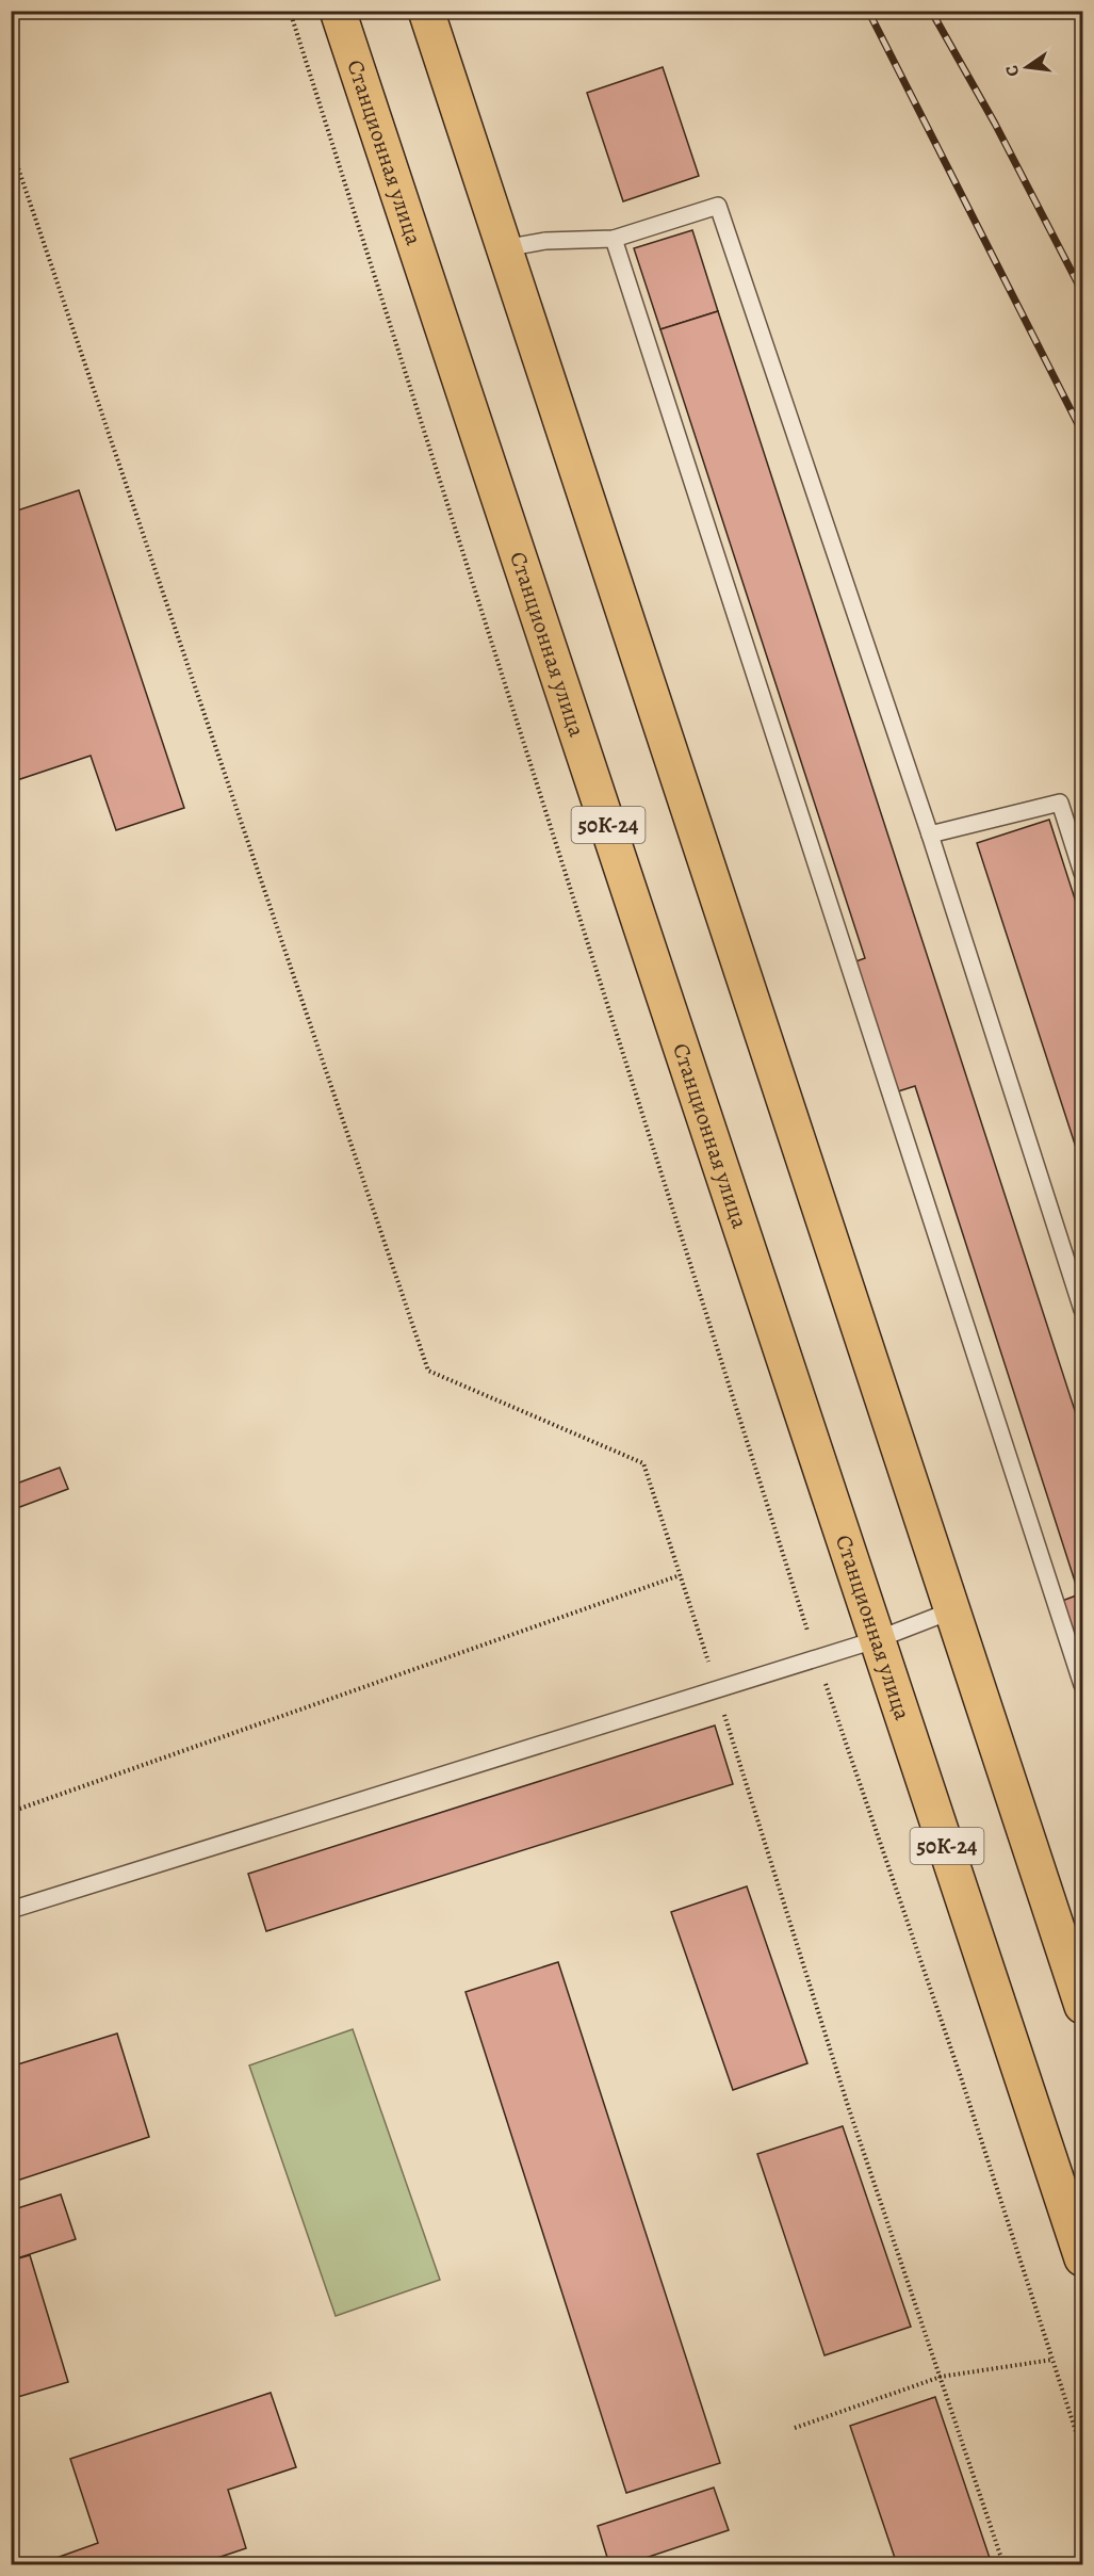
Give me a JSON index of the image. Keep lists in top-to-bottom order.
{
  "streets": {
    "main road": ["Станционная улица", "50К-24"]
  },
  "north": "left"
}
